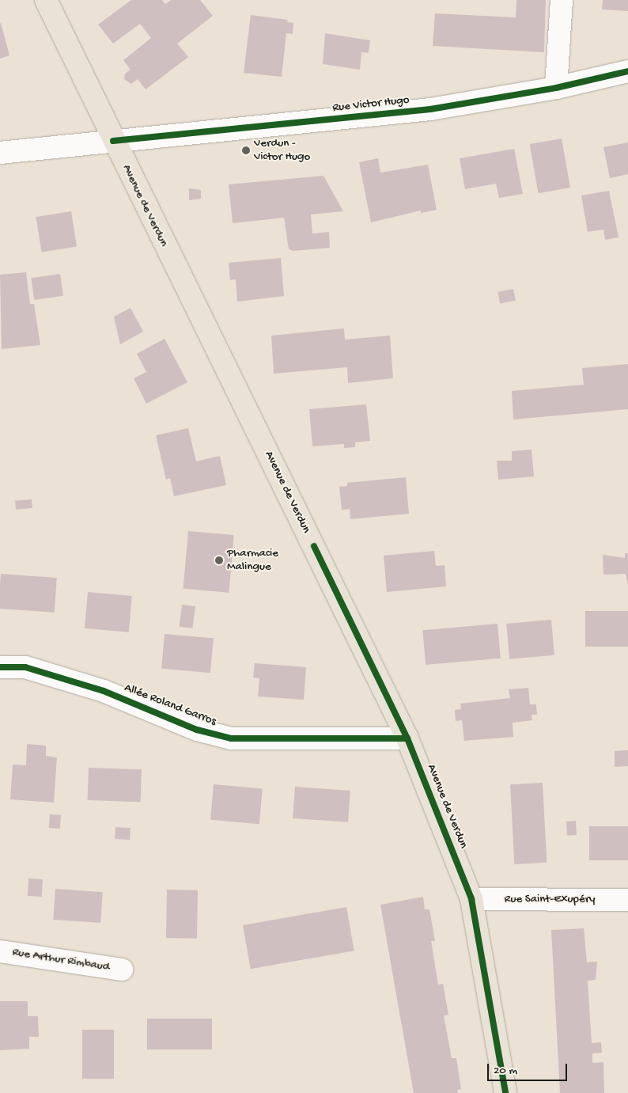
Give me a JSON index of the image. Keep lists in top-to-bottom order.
{
  "streets": {
    "main road": ["Avenue de Verdun"],
    "street": [
      "Rue Victor Hugo",
      "Allée Roland Garros",
      "Rue Saint-Exupéry",
      "Rue Arthur Rimbaud"
    ]
  },
  "crossings": [
    ["Rue Victor Hugo", "Avenue de Verdun"],
    ["Avenue de Verdun", "Allée Roland Garros"],
    ["Avenue de Verdun", "Rue Saint-Exupéry"]
  ],
  "places": ["Verdun - Victor Hugo", "Pharmacie Malingue"],
  "scale_bar": "20 m"
}
